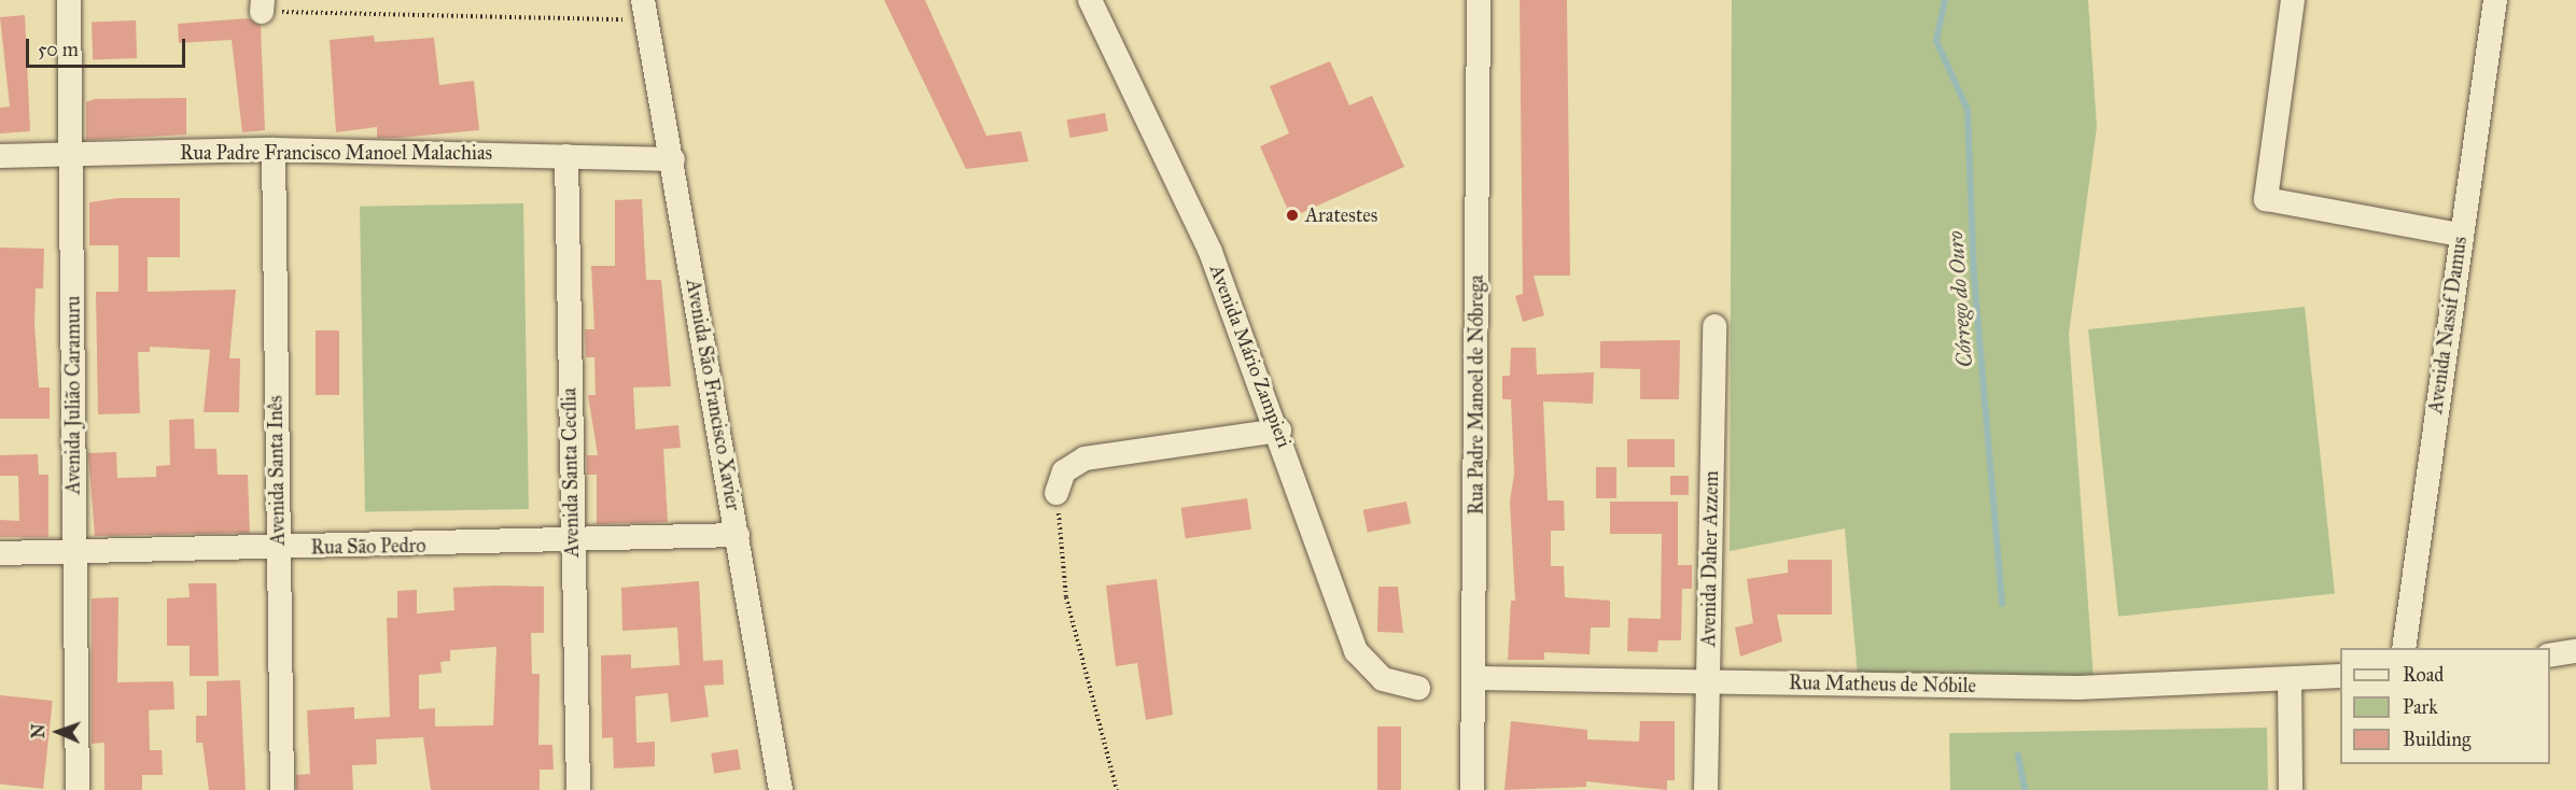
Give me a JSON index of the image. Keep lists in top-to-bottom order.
{
  "streets": {
    "street": [
      "Rua Padre Francisco Manoel Malachias",
      "Avenida Nassif Damus",
      "Avenida Mário Zampieri",
      "Avenida Julião Caramuru",
      "Avenida São Francisco Xavier",
      "Rua Padre Manoel de Nóbrega",
      "Avenida Santa Inês",
      "Avenida Santa Cecília",
      "Rua São Pedro",
      "Avenida Daher Azzem",
      "Rua Matheus de Nóbile"
    ]
  },
  "crossings": [
    ["Rua Padre Francisco Manoel Malachias", "Avenida Julião Caramuru"],
    ["Rua Padre Francisco Manoel Malachias", "Avenida São Francisco Xavier"],
    ["Rua Padre Francisco Manoel Malachias", "Avenida Santa Inês"],
    ["Rua Padre Francisco Manoel Malachias", "Avenida Santa Cecília"],
    ["Avenida Julião Caramuru", "Rua São Pedro"],
    ["Avenida São Francisco Xavier", "Rua São Pedro"],
    ["Rua Padre Manoel de Nóbrega", "Rua Matheus de Nóbile"],
    ["Avenida Santa Inês", "Rua São Pedro"],
    ["Avenida Santa Cecília", "Rua São Pedro"],
    ["Avenida Daher Azzem", "Rua Matheus de Nóbile"]
  ],
  "water": ["Córrego do Ouro"],
  "places": ["Aratestes"],
  "legend": ["Road", "Park", "Building"],
  "scale_bar": "50 m",
  "north": "left"
}
